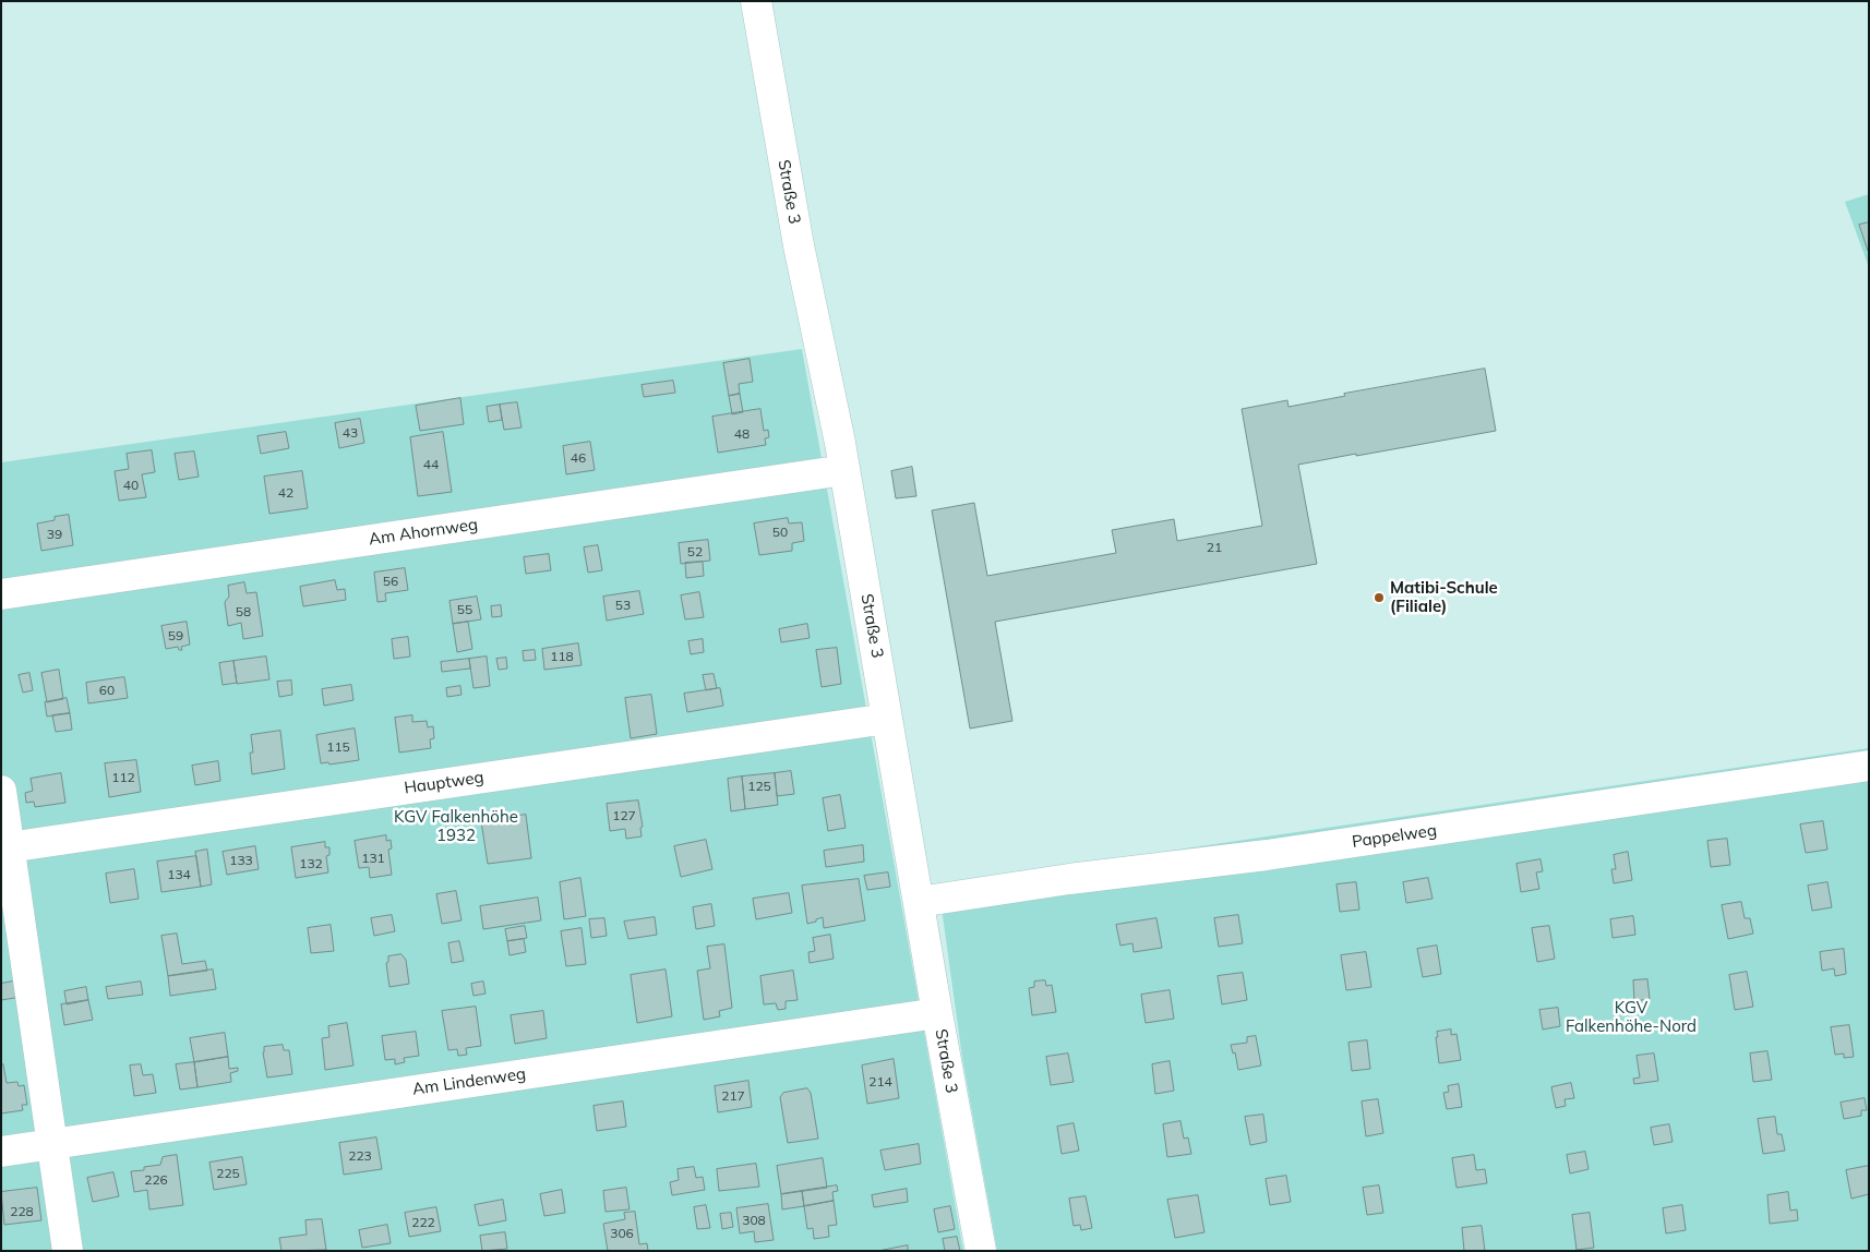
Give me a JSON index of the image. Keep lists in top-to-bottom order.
{
  "streets": {
    "street": [
      "Straße 3",
      "Am Ahornweg",
      "Hauptweg",
      "Pappelweg",
      "Am Lindenweg"
    ]
  },
  "crossings": [
    ["Straße 3", "Am Ahornweg"],
    ["Straße 3", "Hauptweg"],
    ["Straße 3", "Pappelweg"],
    ["Straße 3", "Am Lindenweg"]
  ],
  "parks": ["KGV Falkenhöhe 1932", "KGV Falkenhöhe-Nord"],
  "places": ["Matibi-Schule (Filiale)"],
  "house_numbers": [
    "43",
    "48",
    "46",
    "44",
    "40",
    "42",
    "50",
    "39",
    "21",
    "52",
    "56",
    "53",
    "55",
    "58",
    "59",
    "118",
    "60",
    "115",
    "112",
    "125",
    "127",
    "131",
    "133",
    "132",
    "134",
    "214",
    "217",
    "223",
    "225",
    "226",
    "228",
    "308",
    "222",
    "306"
  ]
}
